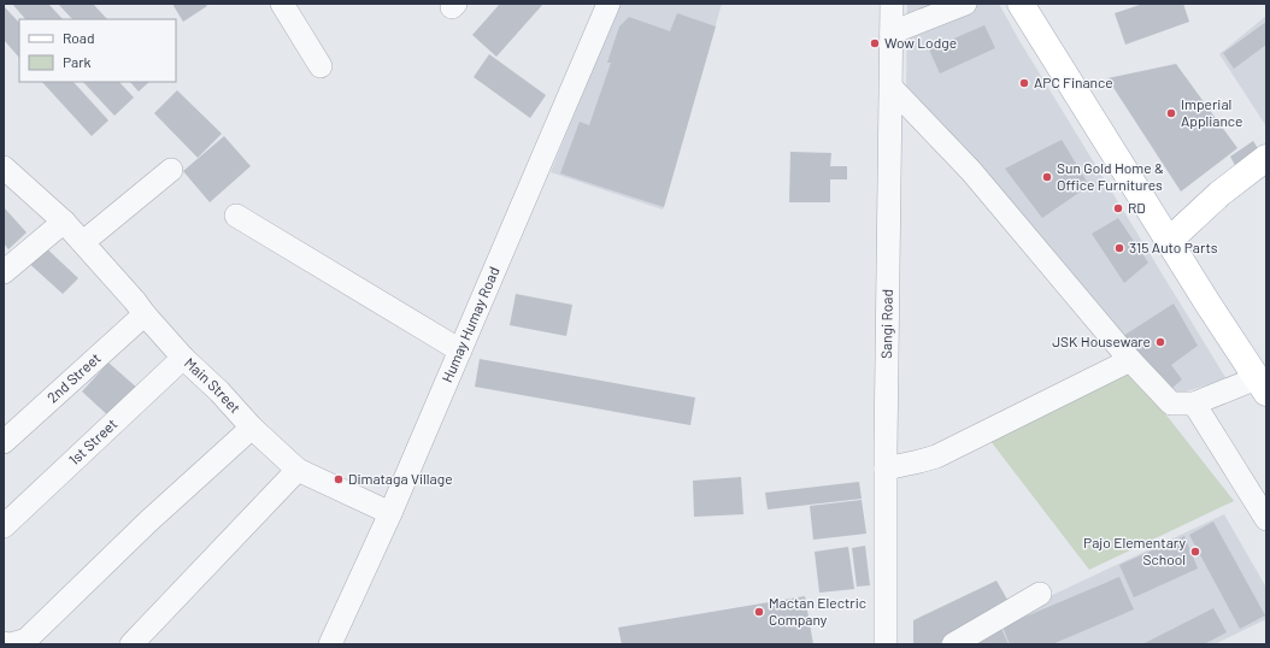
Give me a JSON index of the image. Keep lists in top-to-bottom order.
{
  "streets": {
    "street": [
      "Sangi Road",
      "Humay Humay Road",
      "2nd Street",
      "Main Street",
      "1st Street"
    ]
  },
  "crossings": [
    ["Humay Humay Road", "Main Street"],
    ["2nd Street", "Main Street"],
    ["Main Street", "1st Street"]
  ],
  "places": [
    "Wow Lodge",
    "APC Finance",
    "Imperial Appliance",
    "Sun Gold Home & Office Furnitures",
    "RD",
    "315 Auto Parts",
    "JSK Houseware",
    "Dimataga Village",
    "Pajo Elementary School",
    "Mactan Electric Company"
  ],
  "legend": ["Road", "Park"]
}
